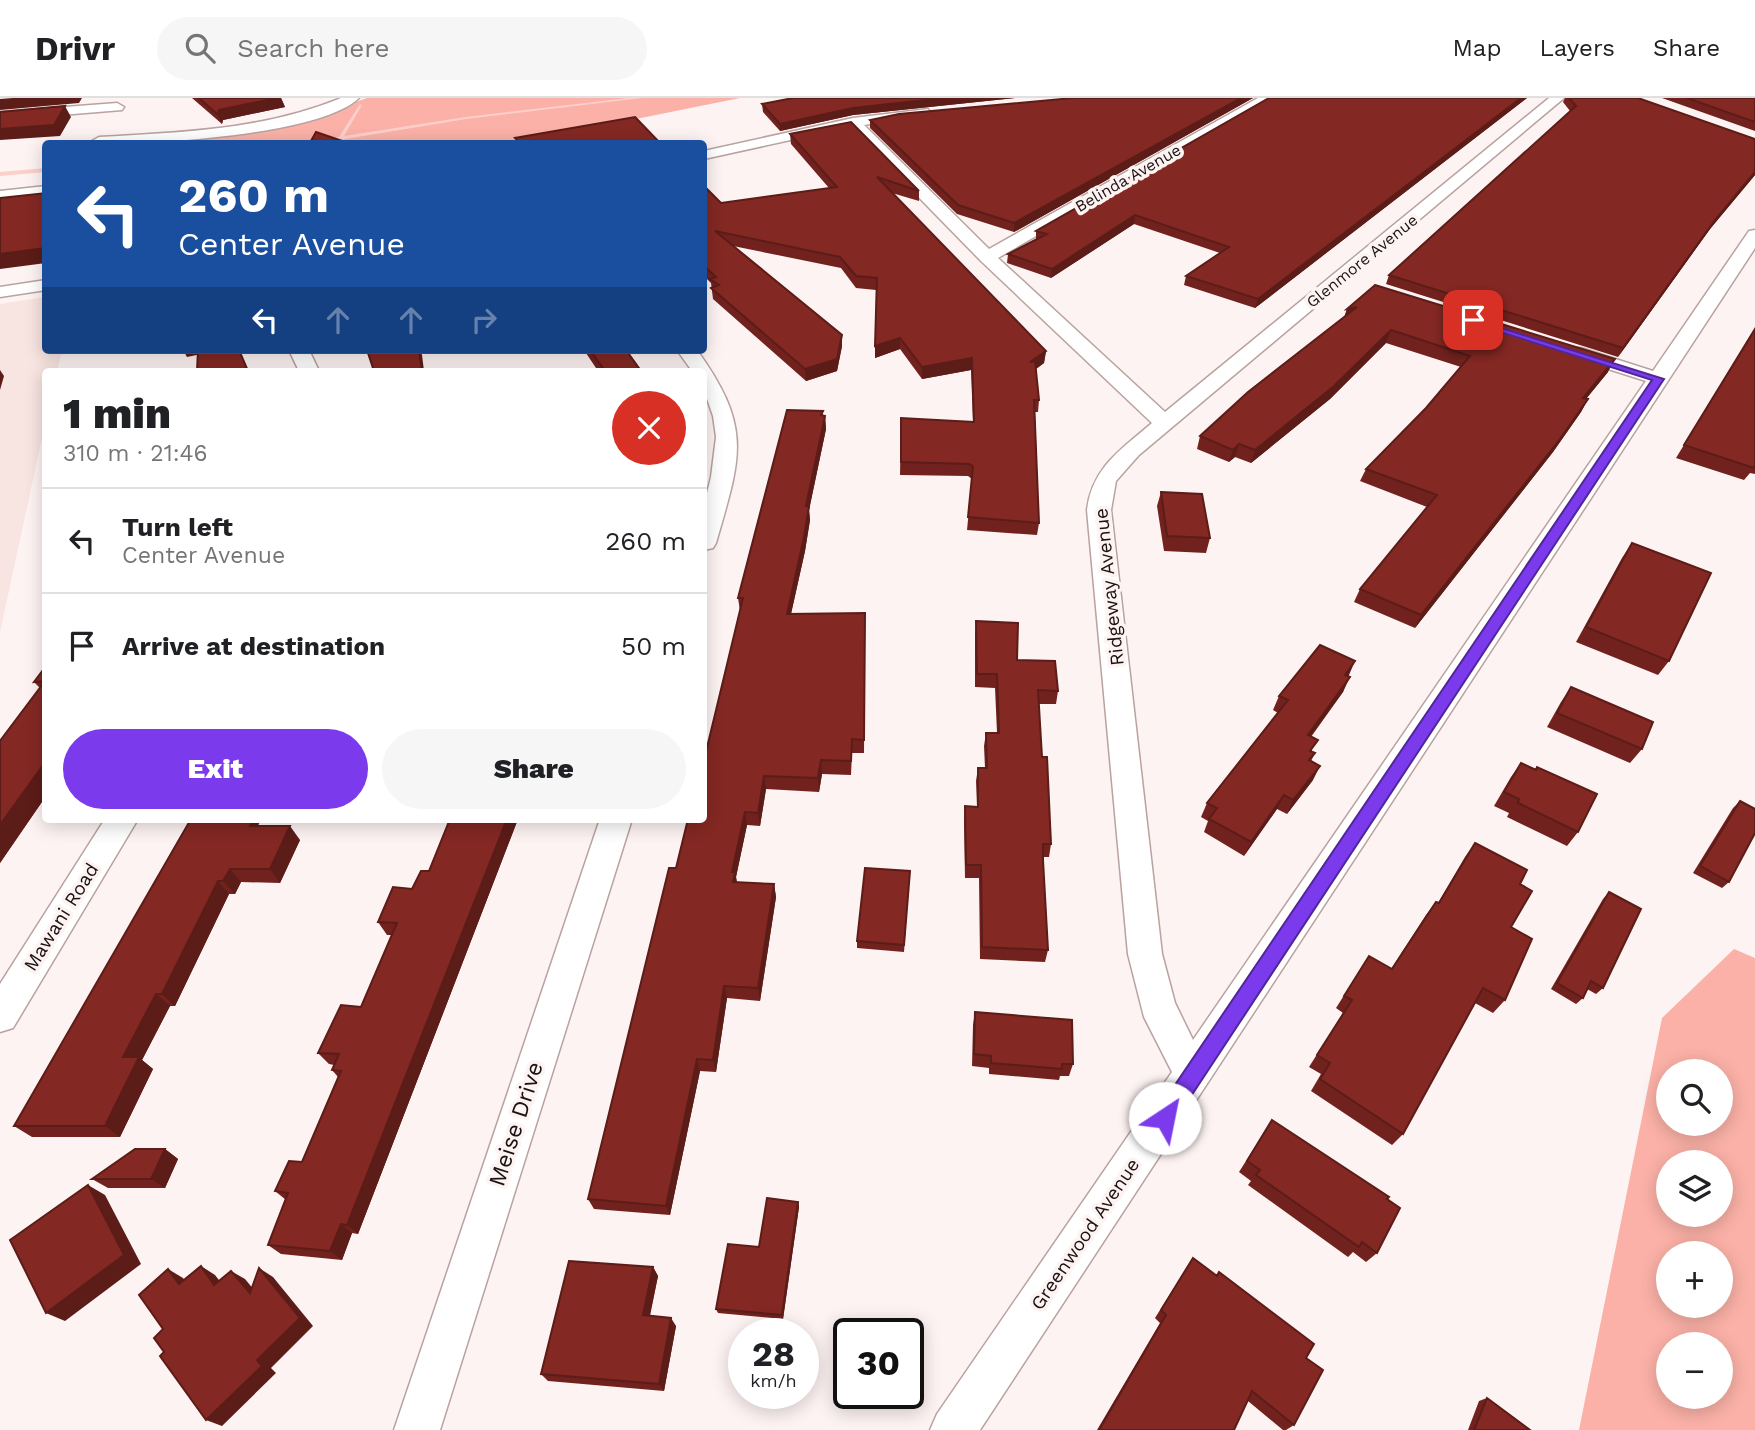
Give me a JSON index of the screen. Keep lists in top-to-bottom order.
{
  "streets": {
    "street": [
      "Belinda Avenue",
      "Glenmore Avenue",
      "Ridgeway Avenue",
      "Mawani Road",
      "Meise Drive",
      "Greenwood Avenue"
    ]
  },
  "crossings": [
    ["Glenmore Avenue", "Ridgeway Avenue"],
    ["Ridgeway Avenue", "Greenwood Avenue"]
  ],
  "page": {
    "header": "Drivr",
    "search": "Search here",
    "nav": ["Map", "Layers", "Share"],
    "turn": ["260 m", "Center Avenue"],
    "heading": ["1 min", "310 m · 21:46"],
    "list": [
      {
        "name": "Turn left",
        "note": "Center Avenue",
        "value": "260 m"
      },
      {
        "name": "Arrive at destination",
        "value": "50 m"
      }
    ],
    "buttons": ["Exit", "Share"],
    "map_buttons": ["+", "−"],
    "speed": "28 km/h",
    "limit": "30"
  }
}
